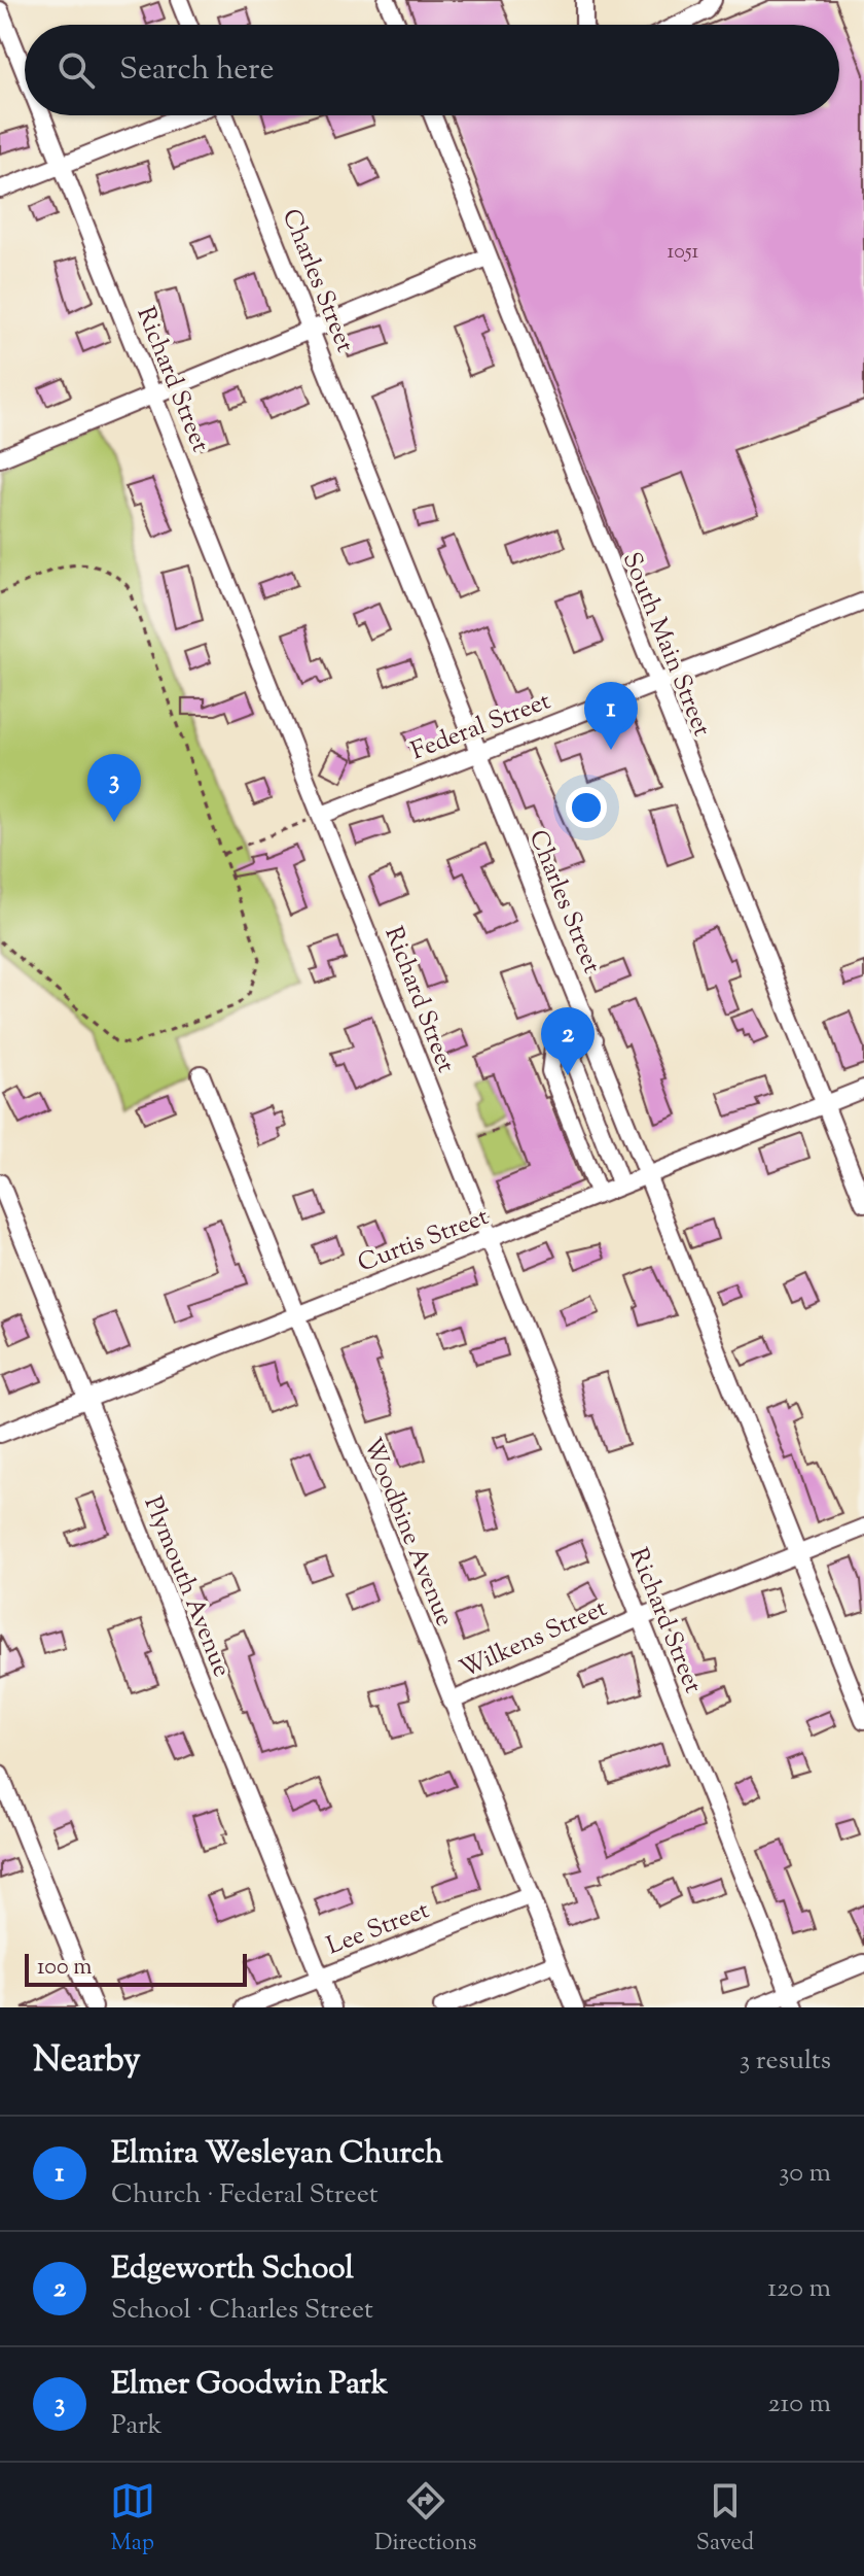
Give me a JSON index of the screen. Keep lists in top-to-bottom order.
{
  "streets": {
    "street": [
      "Charles Street",
      "Richard Street",
      "South Main Street",
      "Federal Street",
      "Curtis Street",
      "Woodbine Avenue",
      "Plymouth Avenue",
      "Wilkens Street",
      "Lee Street"
    ]
  },
  "crossings": [
    ["Charles Street", "Federal Street"],
    ["Charles Street", "Curtis Street"],
    ["Charles Street", "Wilkens Street"],
    ["Richard Street", "Federal Street"],
    ["Richard Street", "Curtis Street"],
    ["Richard Street", "Wilkens Street"],
    ["South Main Street", "Federal Street"],
    ["South Main Street", "Curtis Street"],
    ["Curtis Street", "Woodbine Avenue"],
    ["Curtis Street", "Plymouth Avenue"],
    ["Woodbine Avenue", "Wilkens Street"],
    ["Woodbine Avenue", "Lee Street"],
    ["Plymouth Avenue", "Lee Street"]
  ],
  "house_numbers": ["1051"],
  "scale_bar": "100 m",
  "page": {
    "search": "Search here",
    "pins": ["1", "3", "2"],
    "scale": "100 m",
    "heading": ["Nearby", "3 results"],
    "list": [
      {
        "mark": "1",
        "name": "Elmira Wesleyan Church",
        "note": "Church · Federal Street",
        "value": "30 m"
      },
      {
        "mark": "2",
        "name": "Edgeworth School",
        "note": "School · Charles Street",
        "value": "120 m"
      },
      {
        "mark": "3",
        "name": "Elmer Goodwin Park",
        "note": "Park",
        "value": "210 m"
      }
    ],
    "nav": ["Map", "Directions", "Saved"]
  }
}
